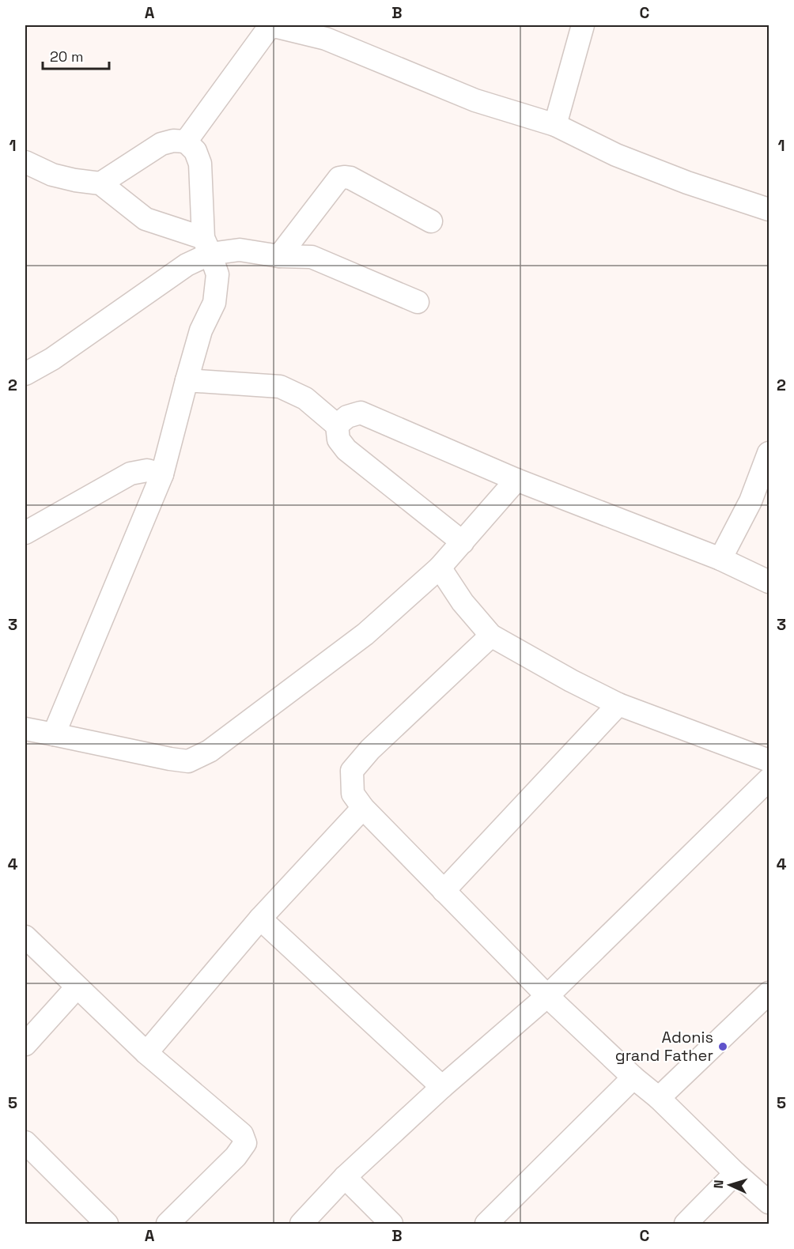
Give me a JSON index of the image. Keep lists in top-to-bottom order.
{
  "places": ["Adonis grand Father"],
  "scale_bar": "20 m",
  "north": "left",
  "grid": {
    "columns": ["A", "B", "C"],
    "rows": [
      "1",
      "2",
      "3",
      "4",
      "5"
    ]
  }
}
